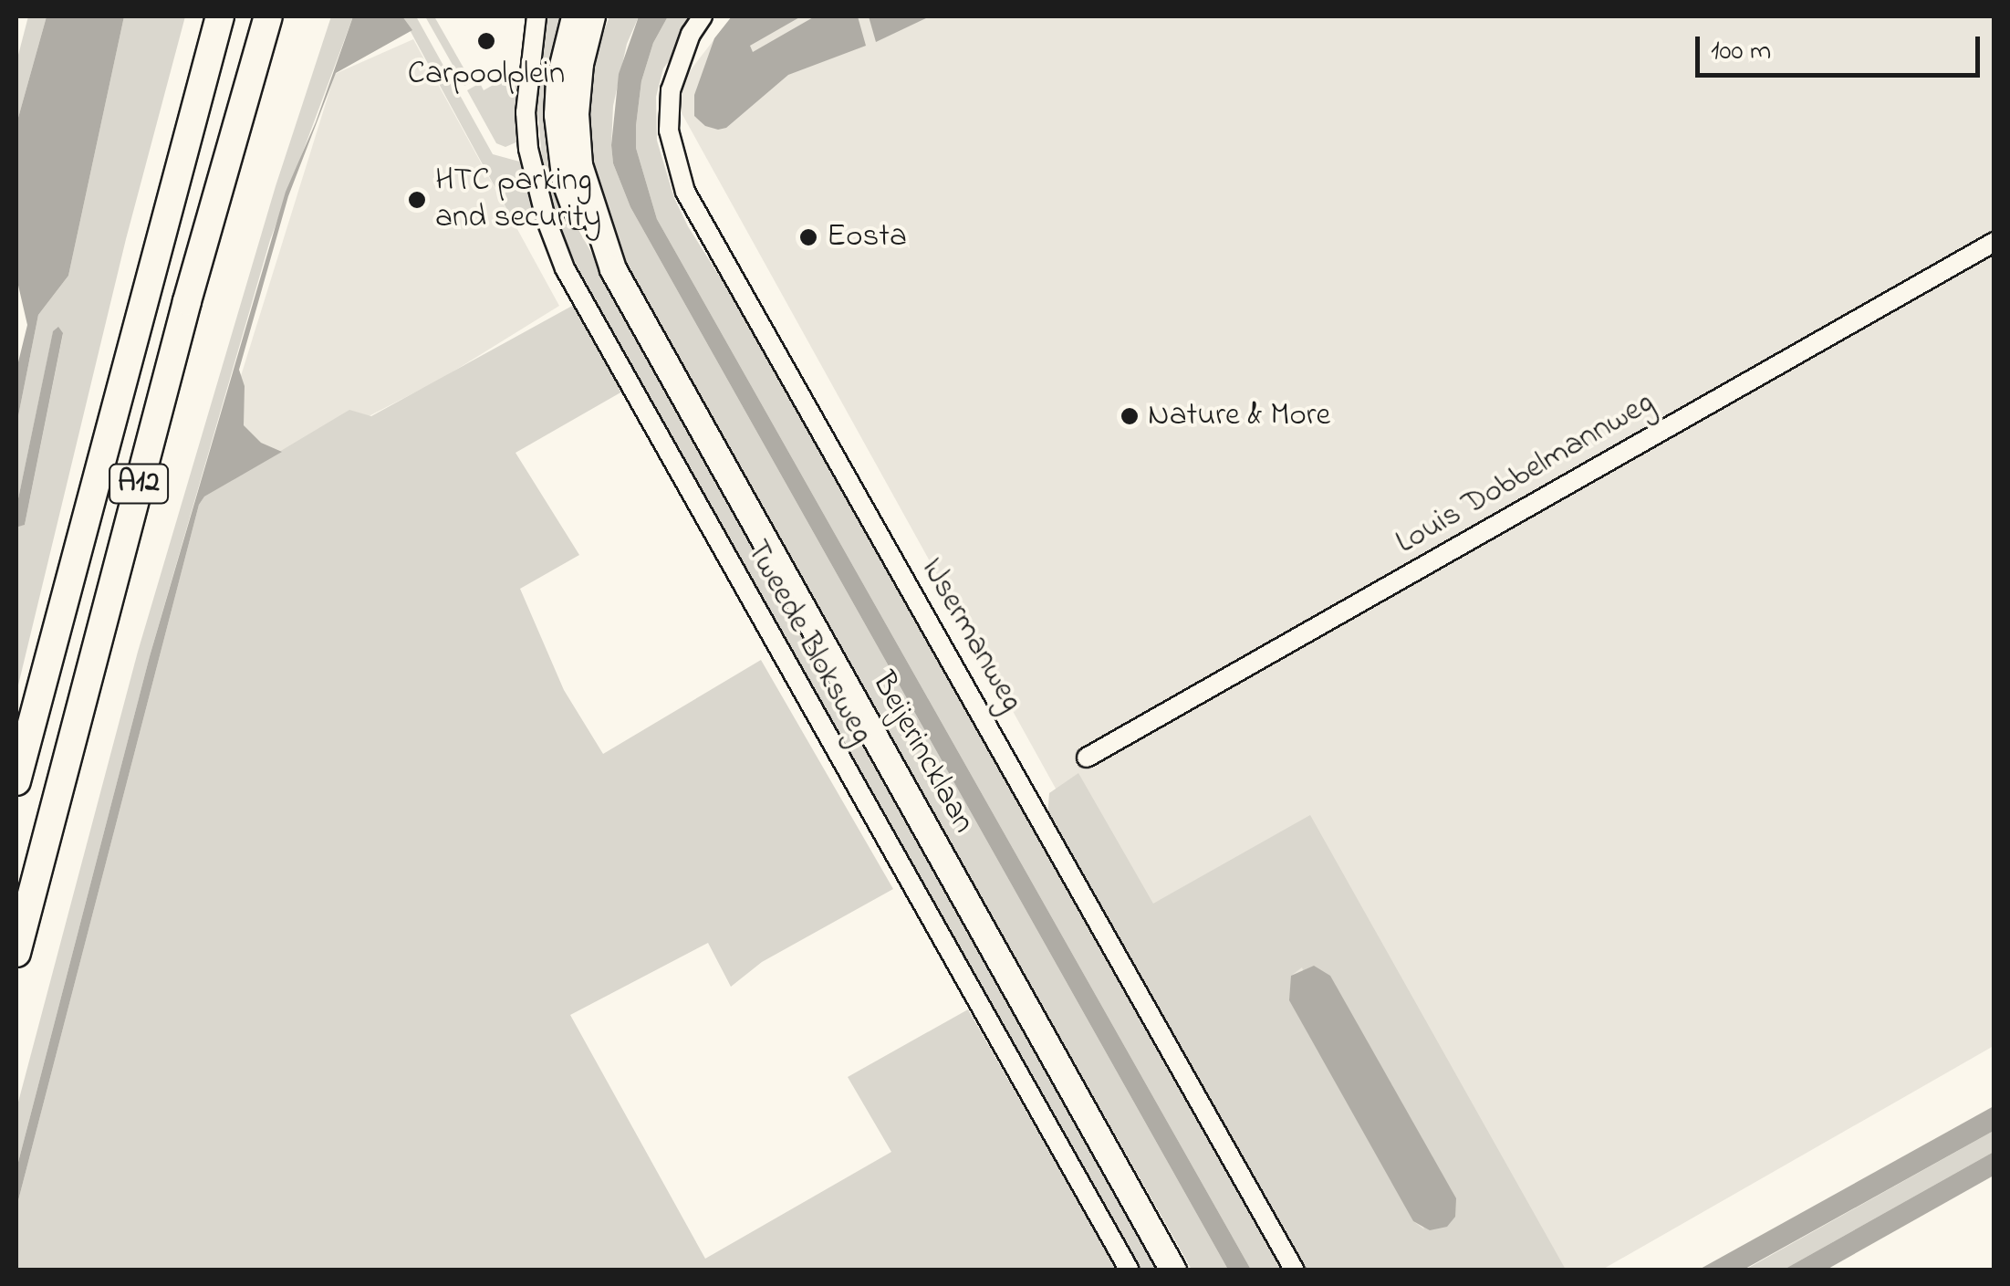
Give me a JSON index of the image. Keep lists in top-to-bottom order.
{
  "streets": {
    "highway": ["A12"],
    "main road": ["Beijerincklaan"],
    "street": ["Louis Dobbelmannweg", "IJsermanweg", "Tweede Bloksweg"]
  },
  "places": [
    "Carpoolplein",
    "HTC parking and security",
    "Eosta",
    "Nature & More"
  ],
  "scale_bar": "100 m"
}
